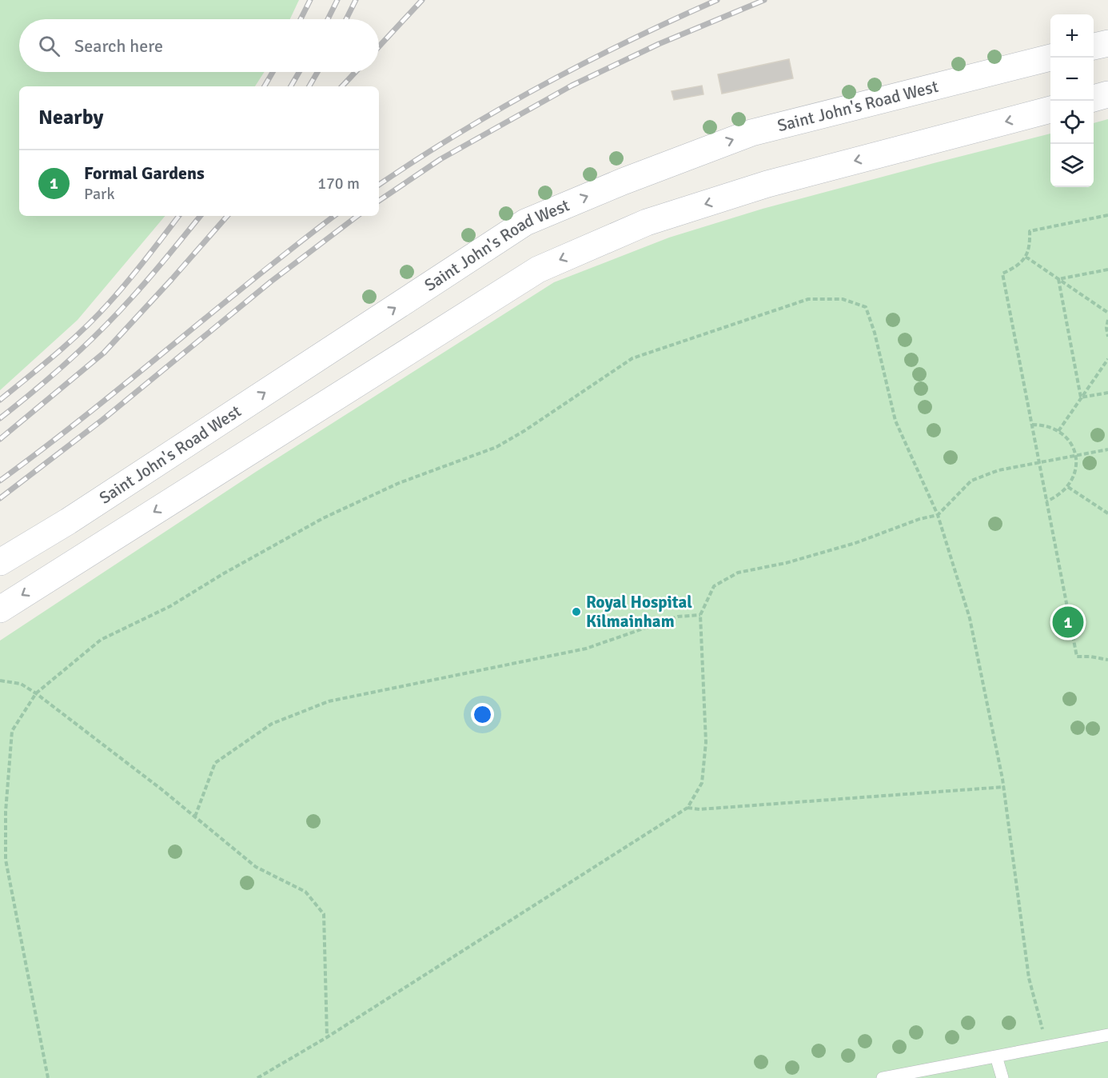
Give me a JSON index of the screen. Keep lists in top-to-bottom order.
{
  "streets": {
    "main road": ["Saint John's Road West"]
  },
  "places": ["Royal Hospital Kilmainham"],
  "page": {
    "map_buttons": ["+", "−"],
    "search": "Search here",
    "heading": "Nearby",
    "list": [
      {
        "mark": "1",
        "name": "Formal Gardens",
        "note": "Park",
        "value": "170 m"
      }
    ],
    "pins": "1"
  }
}
